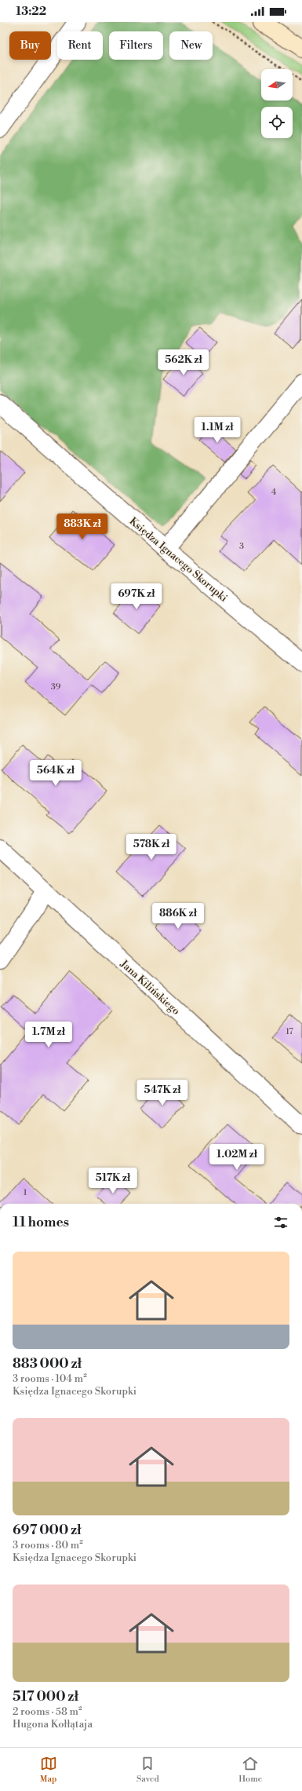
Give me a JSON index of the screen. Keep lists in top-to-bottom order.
{
  "streets": {
    "street": ["Księdza Ignacego Skorupki", "Jana Kilińskiego"]
  },
  "house_numbers": [
    "4",
    "3",
    "39",
    "17",
    "1"
  ],
  "north": "left",
  "page": {
    "status": "13:22",
    "chip": [
      "Buy",
      "Rent",
      "Filters",
      "New"
    ],
    "price": [
      "562K zł",
      "1.1M zł",
      "883K zł",
      "697K zł",
      "564K zł",
      "578K zł",
      "886K zł",
      "1.7M zł",
      "547K zł",
      "1.02M zł",
      "517K zł"
    ],
    "heading": "11 homes",
    "list": [
      {
        "name": "883 000 zł",
        "note": "3 rooms · 104 m² · Księdza Ignacego Skorupki"
      },
      {
        "name": "697 000 zł",
        "note": "3 rooms · 80 m² · Księdza Ignacego Skorupki"
      },
      {
        "name": "517 000 zł",
        "note": "2 rooms · 58 m² · Hugona Kołłątaja"
      }
    ],
    "tabs": ["Map", "Saved", "Home"]
  }
}
